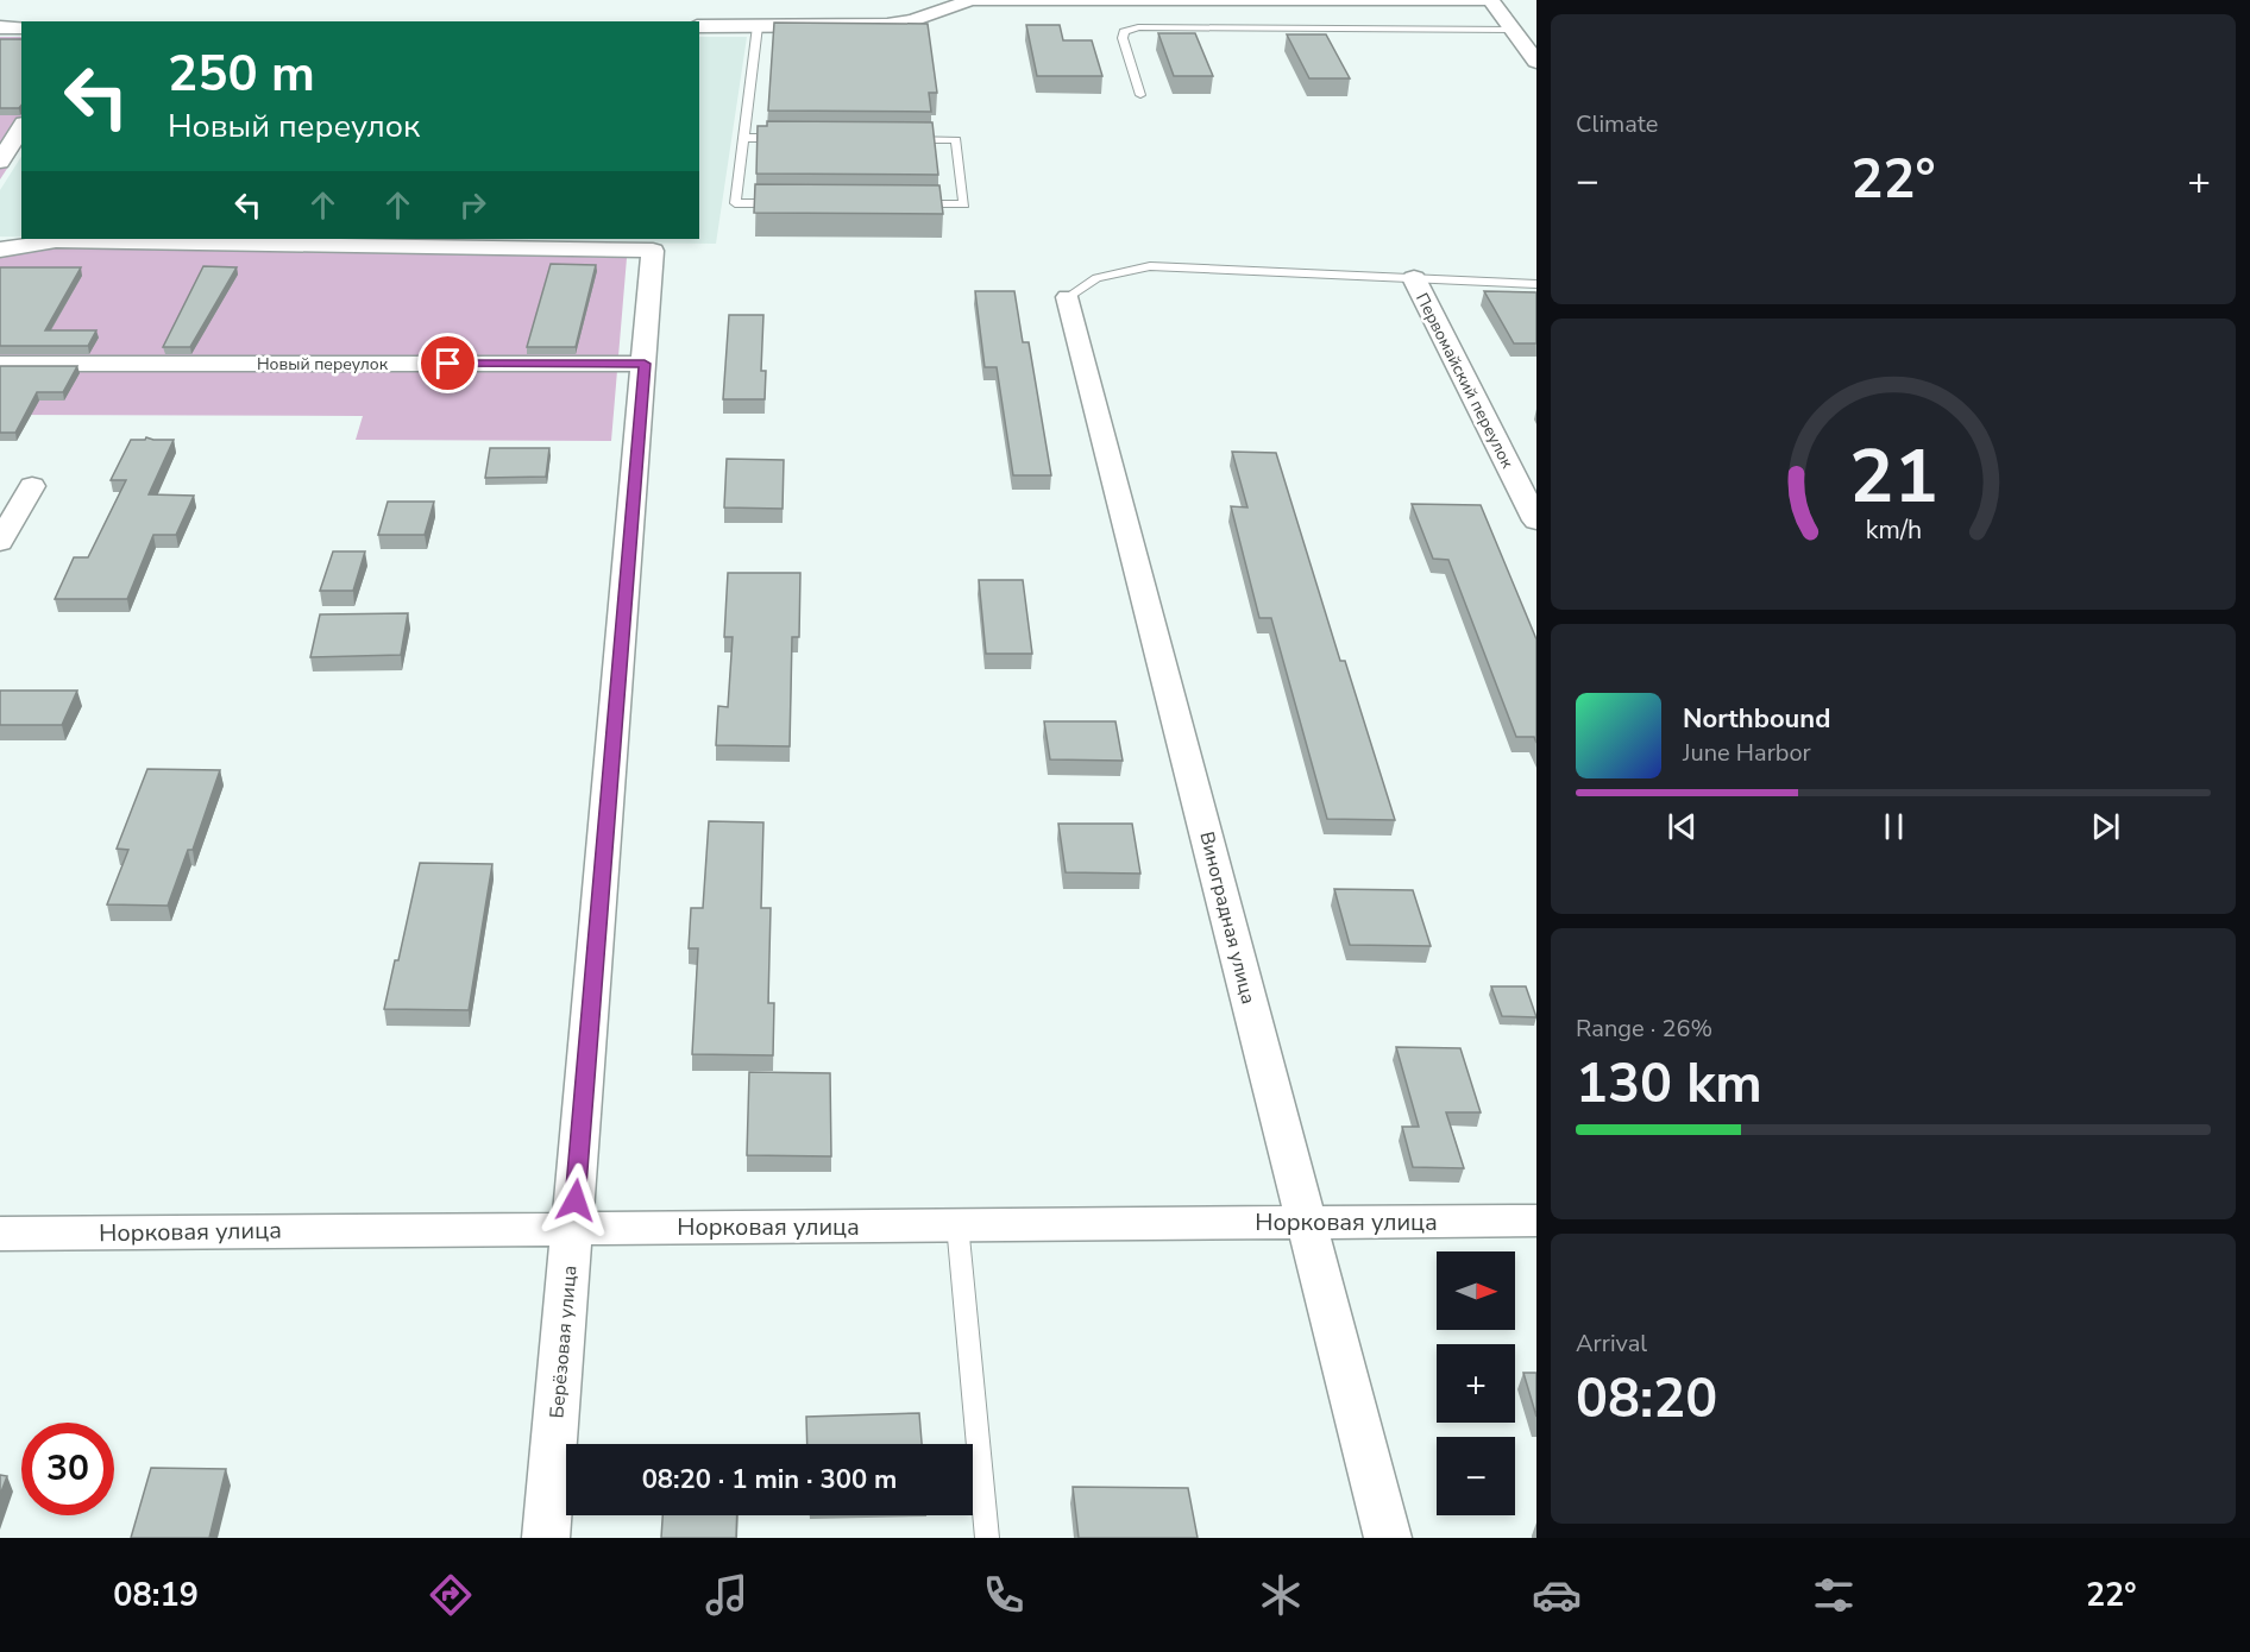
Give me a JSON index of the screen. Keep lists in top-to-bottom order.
{
  "streets": {
    "street": [
      "Новый переулок",
      "Первомайский переулок",
      "Виноградная улица",
      "Норковая улица",
      "Берёзовая улица"
    ]
  },
  "crossings": [
    ["Новый переулок", "Берёзовая улица"],
    ["Виноградная улица", "Норковая улица"],
    ["Норковая улица", "Берёзовая улица"]
  ],
  "north": "right",
  "page": {
    "tile": [
      "Climate",
      ["Range · 26%", "130 km"],
      ["Arrival", "08:20"]
    ],
    "turn": ["250 m", "Новый переулок"],
    "heat": ["−", "22°", "+"],
    "song": ["Northbound", "June Harbor"],
    "map_buttons": ["+", "−"],
    "limit": "30",
    "trip": "08:20 · 1 min · 300 m",
    "tabs": ["08:19", "22°"],
    "gauge": ["21", "km/h"]
  }
}
